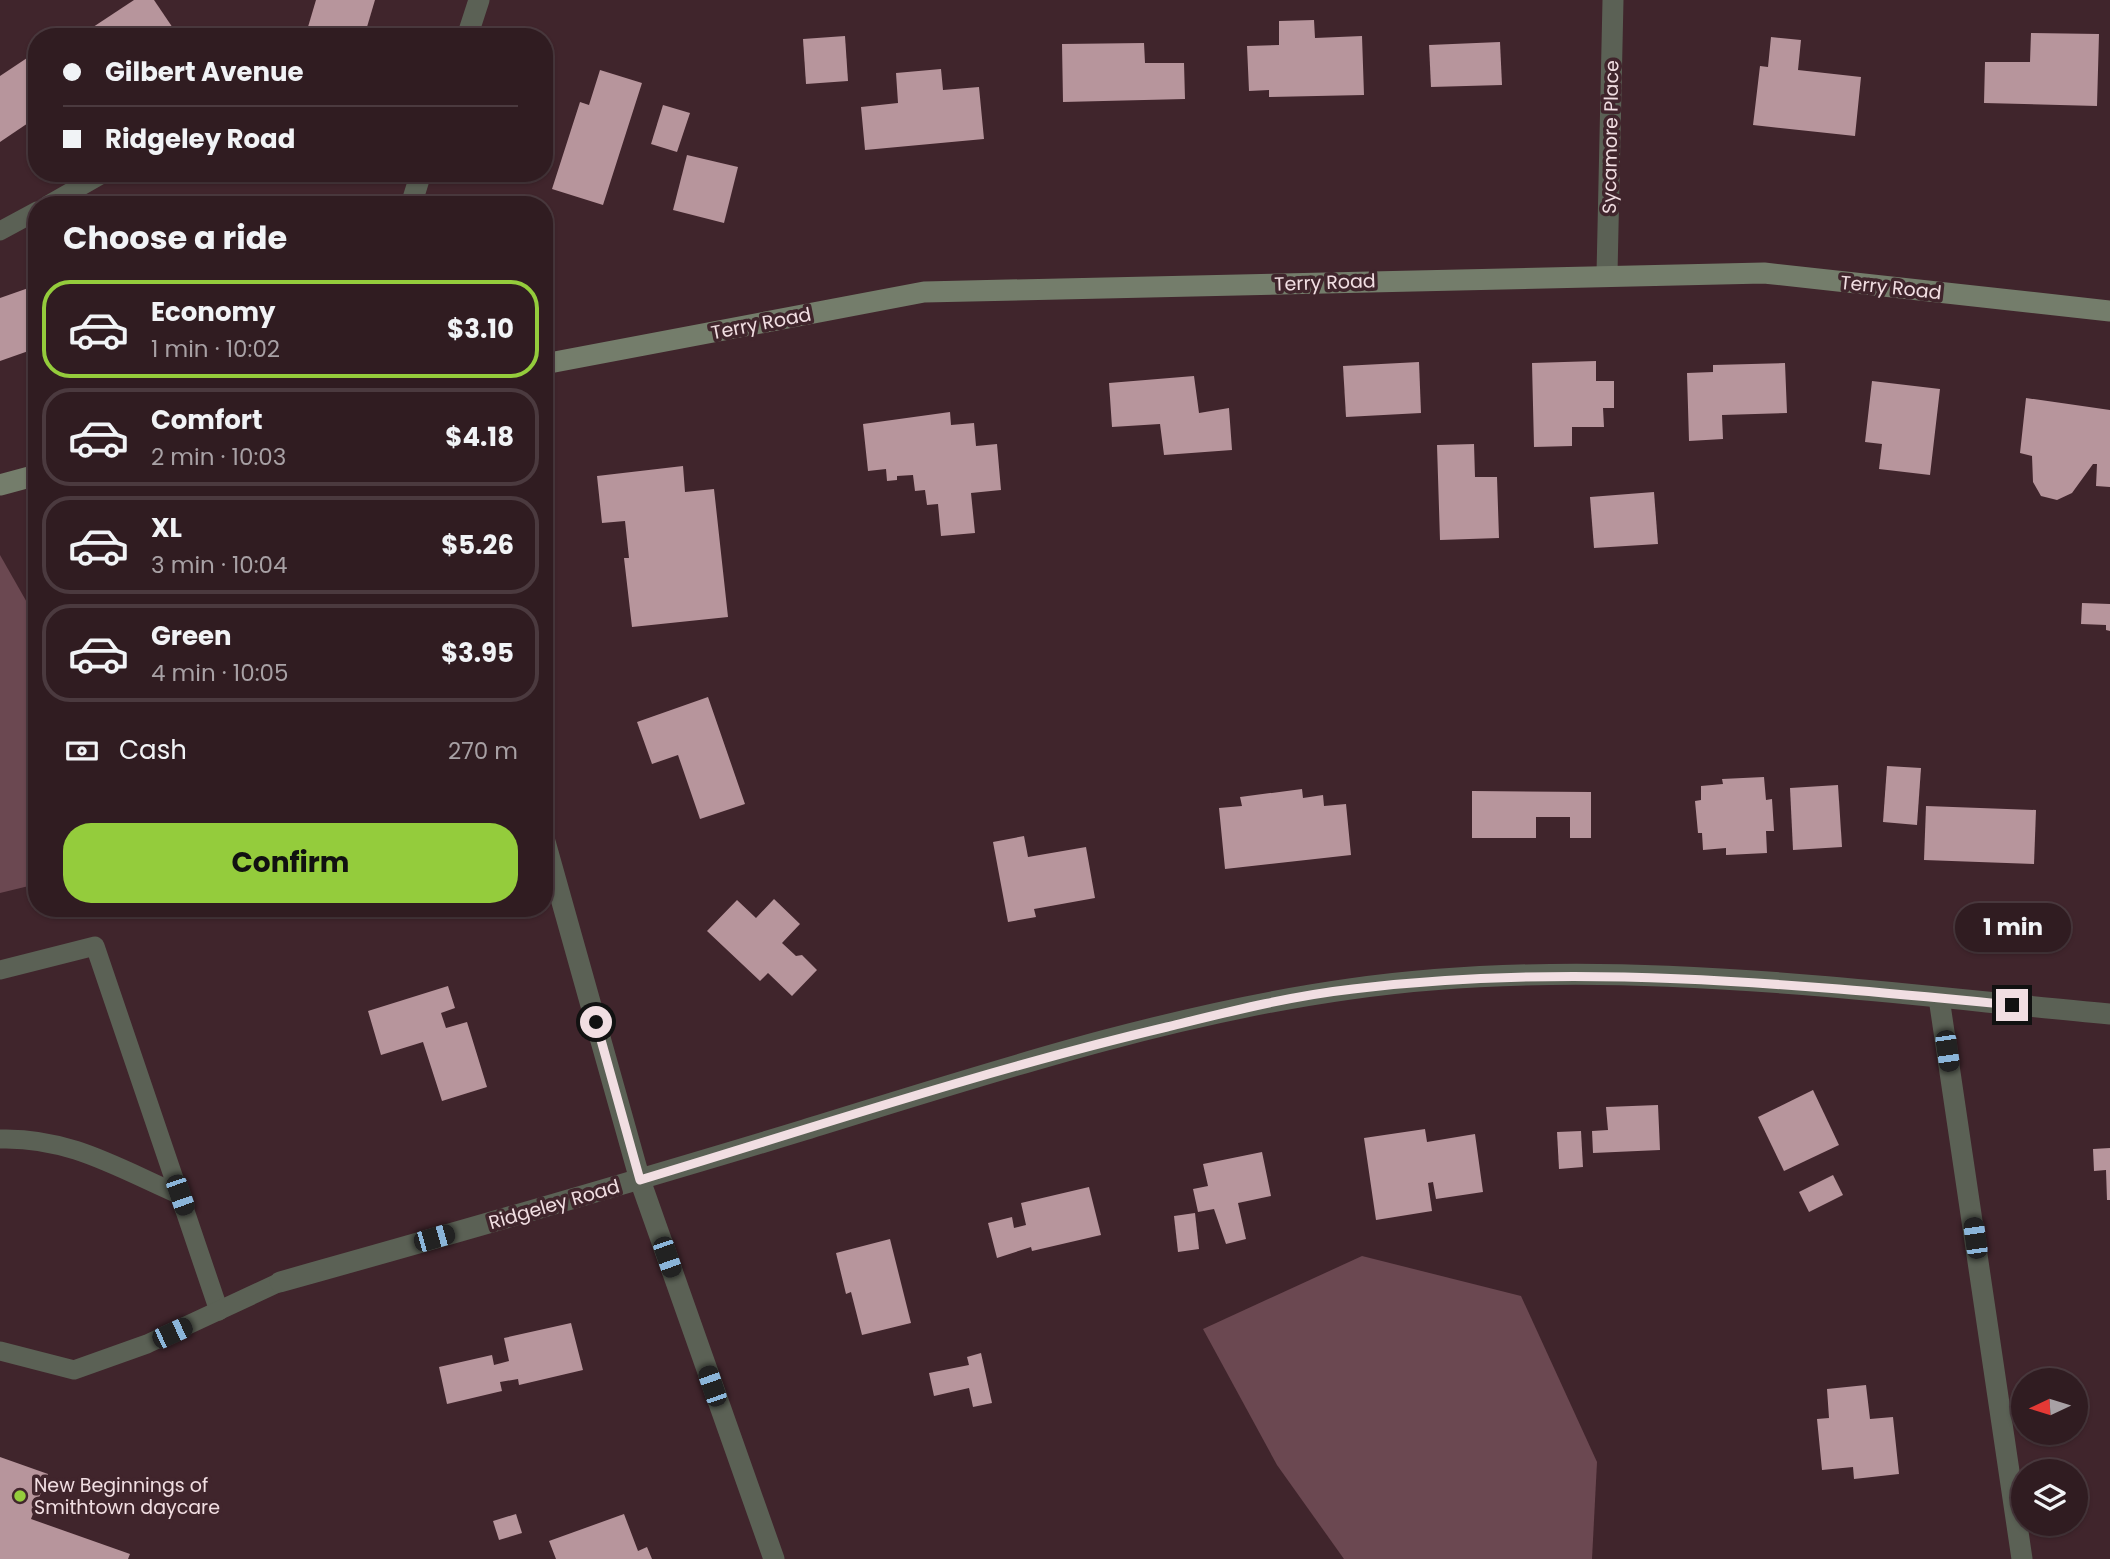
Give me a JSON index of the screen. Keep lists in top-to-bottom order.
{
  "streets": {
    "street": ["Sycamore Place", "Terry Road", "Ridgeley Road"]
  },
  "crossings": [
    ["Sycamore Place", "Terry Road"]
  ],
  "places": ["New Beginnings of Smithtown daycare"],
  "north": "left",
  "page": {
    "banner": ["Gilbert Avenue", "Ridgeley Road"],
    "heading": "Choose a ride",
    "list": [
      {
        "name": "Economy",
        "note": "1 min · 10:02",
        "value": "$3.10"
      },
      {
        "name": "Comfort",
        "note": "2 min · 10:03",
        "value": "$4.18"
      },
      {
        "name": "XL",
        "note": "3 min · 10:04",
        "value": "$5.26"
      },
      {
        "name": "Green",
        "note": "4 min · 10:05",
        "value": "$3.95"
      }
    ],
    "pay": ["Cash", "270 m"],
    "buttons": "Confirm",
    "bubble": "1 min"
  }
}
